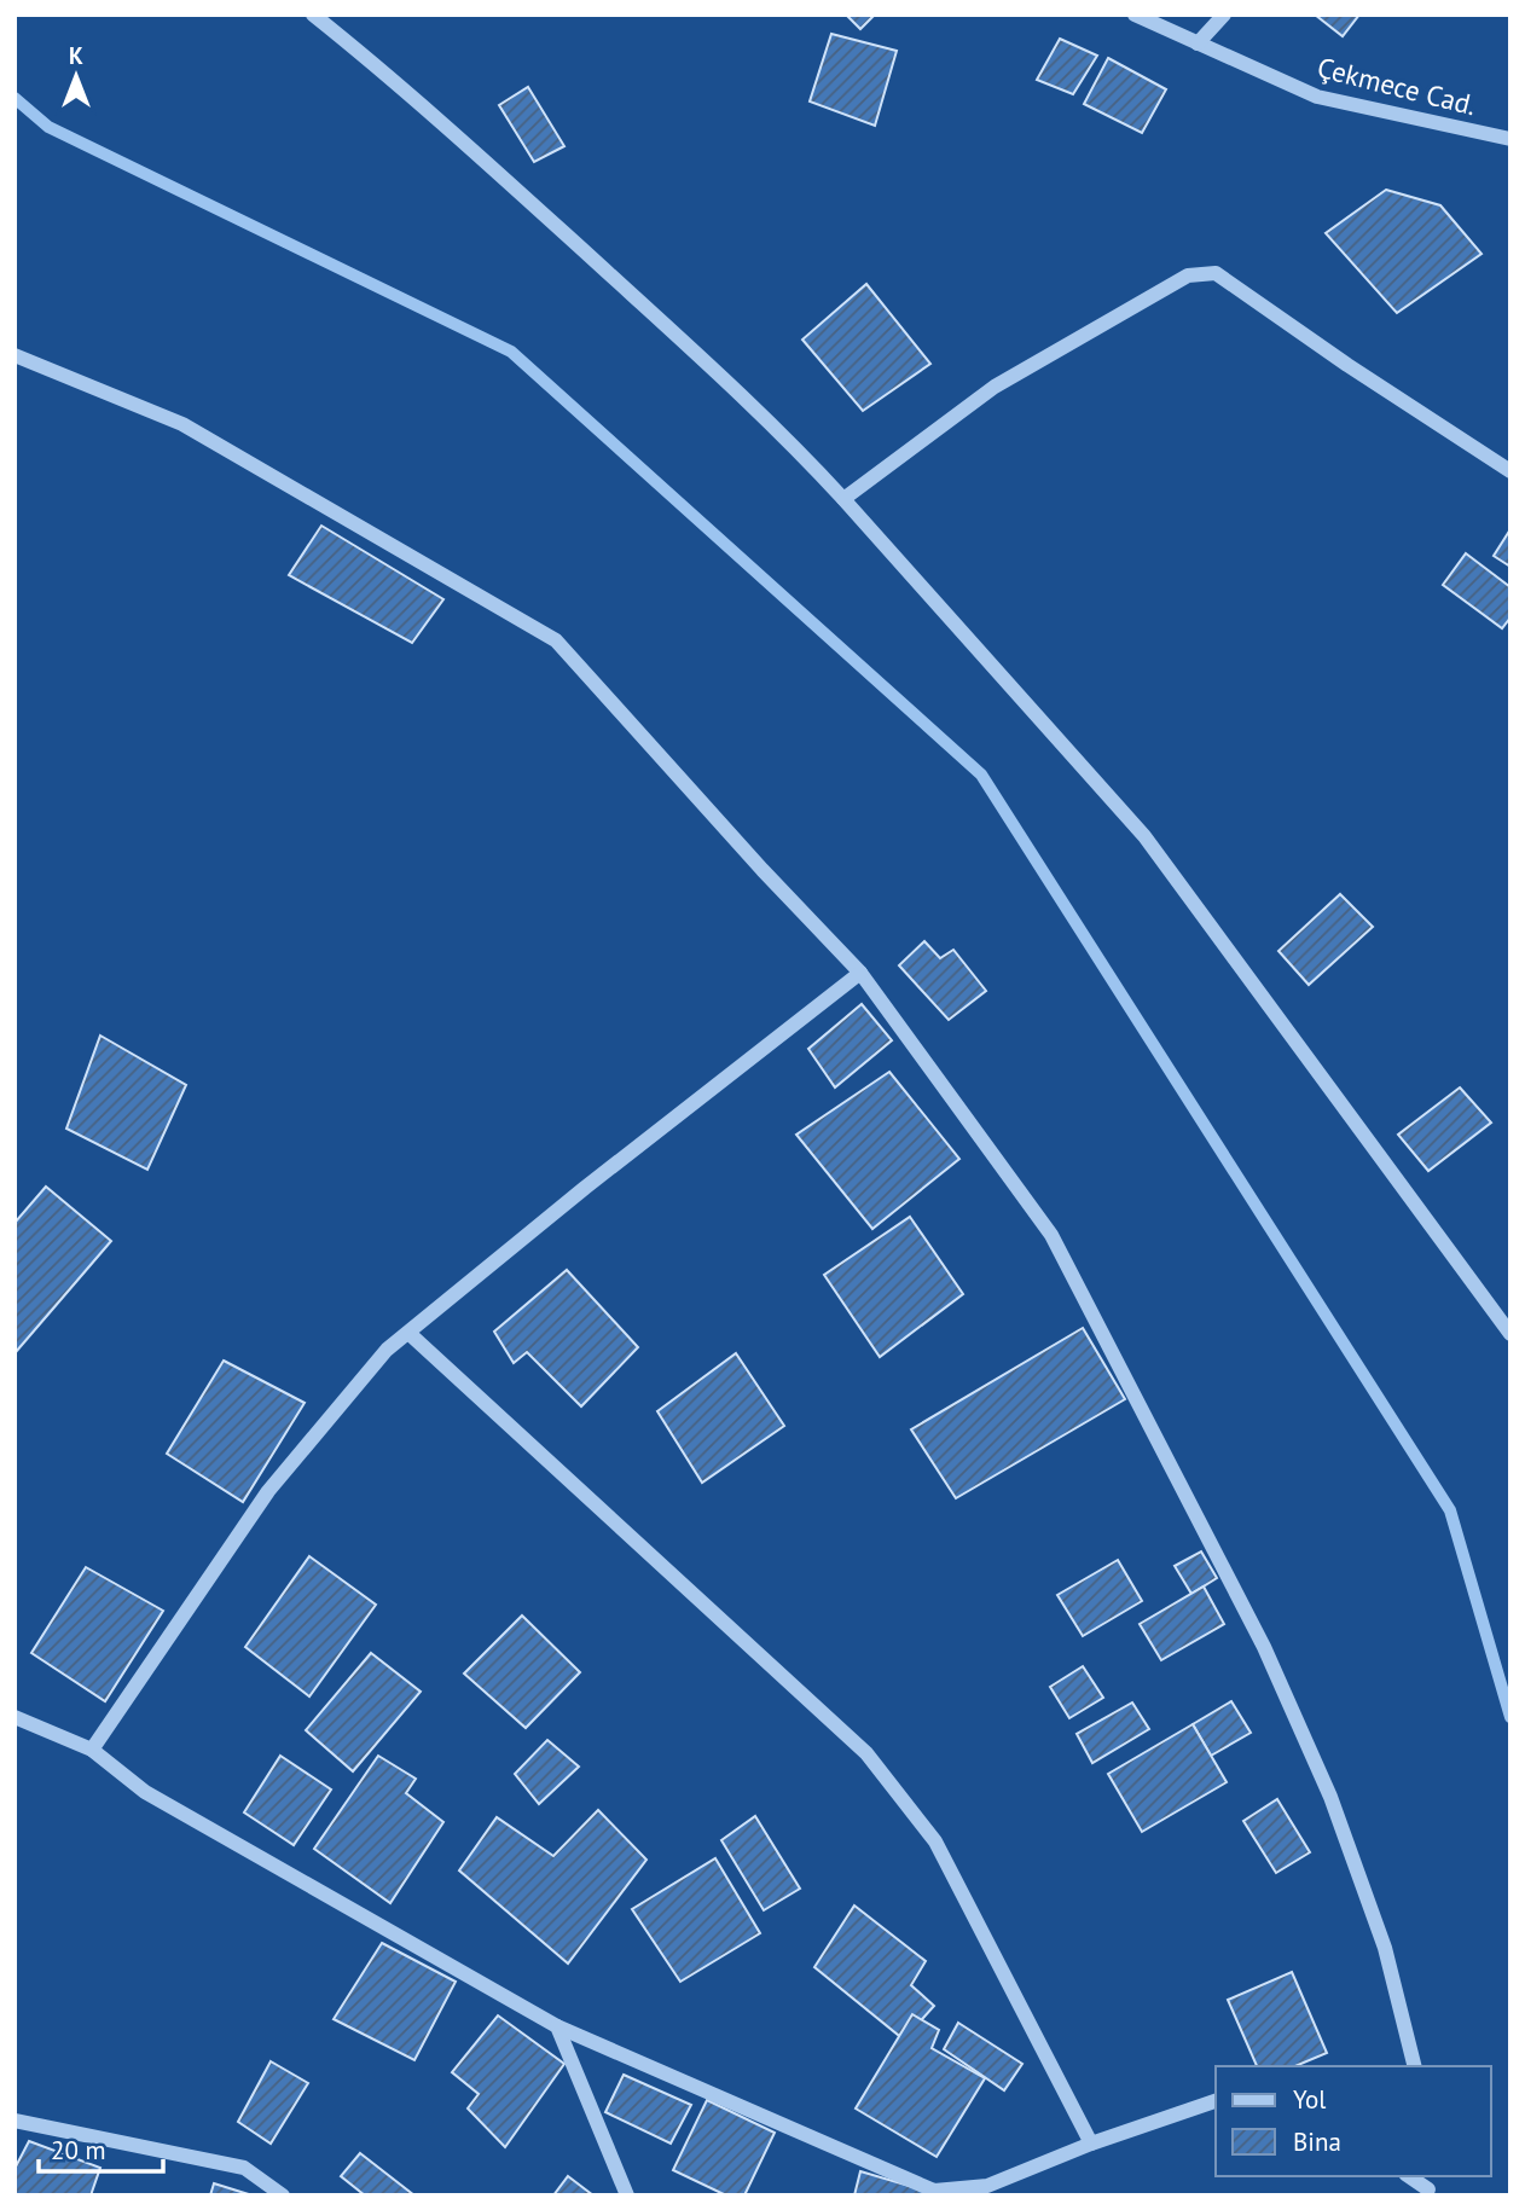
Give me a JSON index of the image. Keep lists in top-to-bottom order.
{
  "streets": {
    "street": ["Çekmece Cad."]
  },
  "legend": ["Yol", "Bina"],
  "scale_bar": "20 m",
  "north": "top"
}
